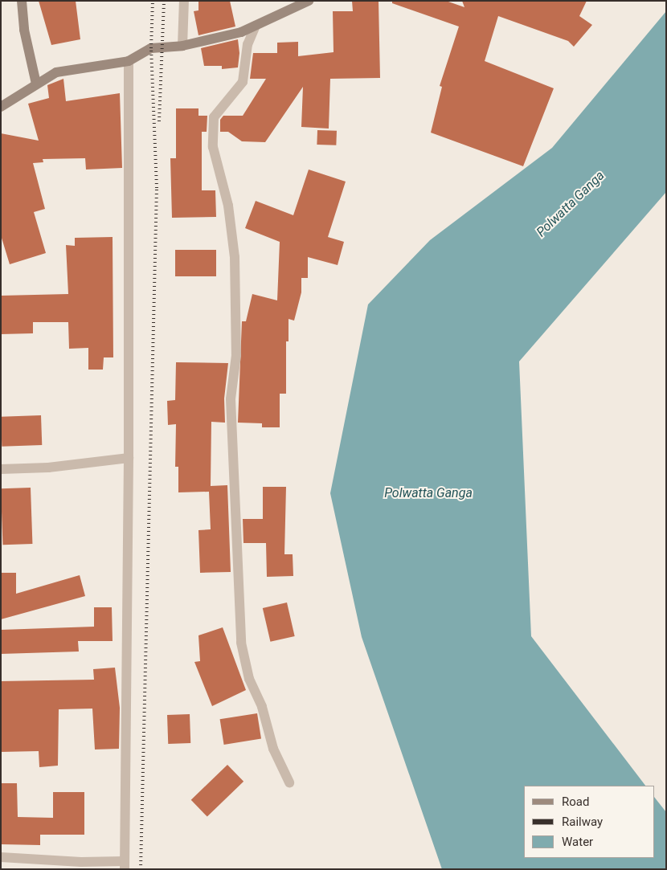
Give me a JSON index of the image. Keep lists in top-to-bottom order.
{
  "water": ["Polwatta Ganga"],
  "legend": ["Road", "Railway", "Water"]
}
